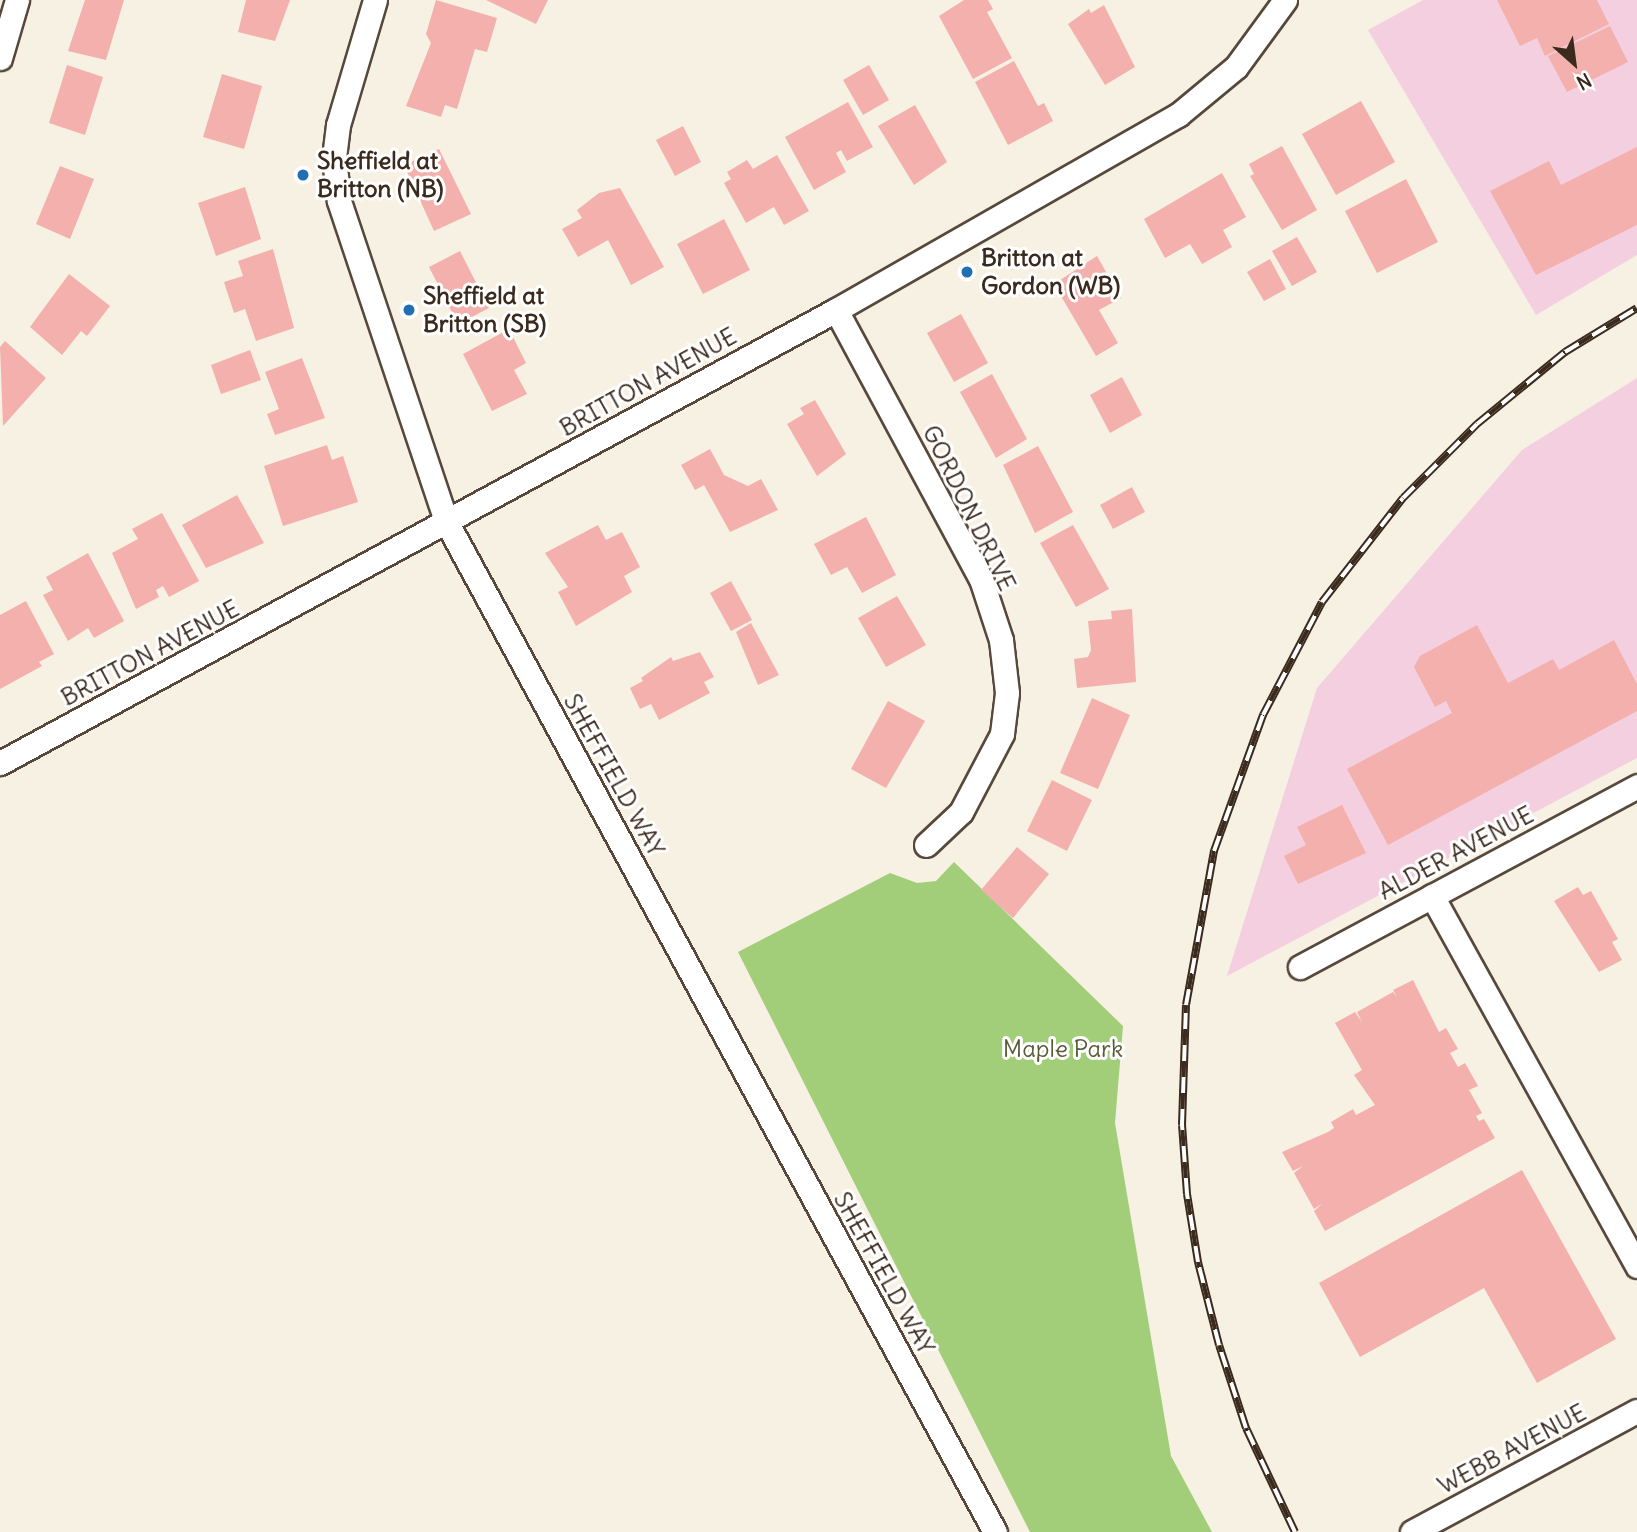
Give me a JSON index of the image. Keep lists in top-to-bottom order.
{
  "streets": {
    "street": [
      "BRITTON AVENUE",
      "GORDON DRIVE",
      "SHEFFIELD WAY",
      "ALDER AVENUE",
      "WEBB AVENUE"
    ]
  },
  "crossings": [
    ["BRITTON AVENUE", "GORDON DRIVE"],
    ["BRITTON AVENUE", "SHEFFIELD WAY"]
  ],
  "parks": ["Maple Park"],
  "places": ["Sheffield at Britton (NB)", "Britton at Gordon (WB)", "Sheffield at Britton (SB)"],
  "north": "bottom right"
}
